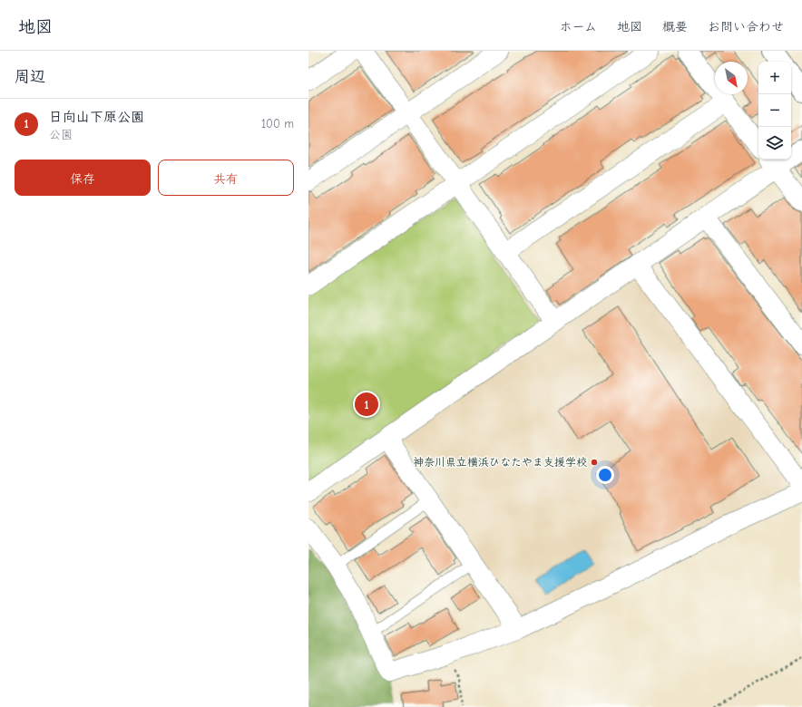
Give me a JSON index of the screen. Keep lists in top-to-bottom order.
{
  "places": ["神奈川県立横浜ひなたやま支援学校"],
  "north": "bottom right",
  "page": {
    "header": "地図",
    "nav": [
      "ホーム",
      "地図",
      "概要",
      "お問い合わせ"
    ],
    "heading": "周辺",
    "map_buttons": ["+", "−"],
    "list": [
      {
        "mark": "1",
        "name": "日向山下原公園",
        "note": "公園",
        "value": "100 m"
      }
    ],
    "buttons": ["保存", "共有"],
    "pins": "1"
  }
}
